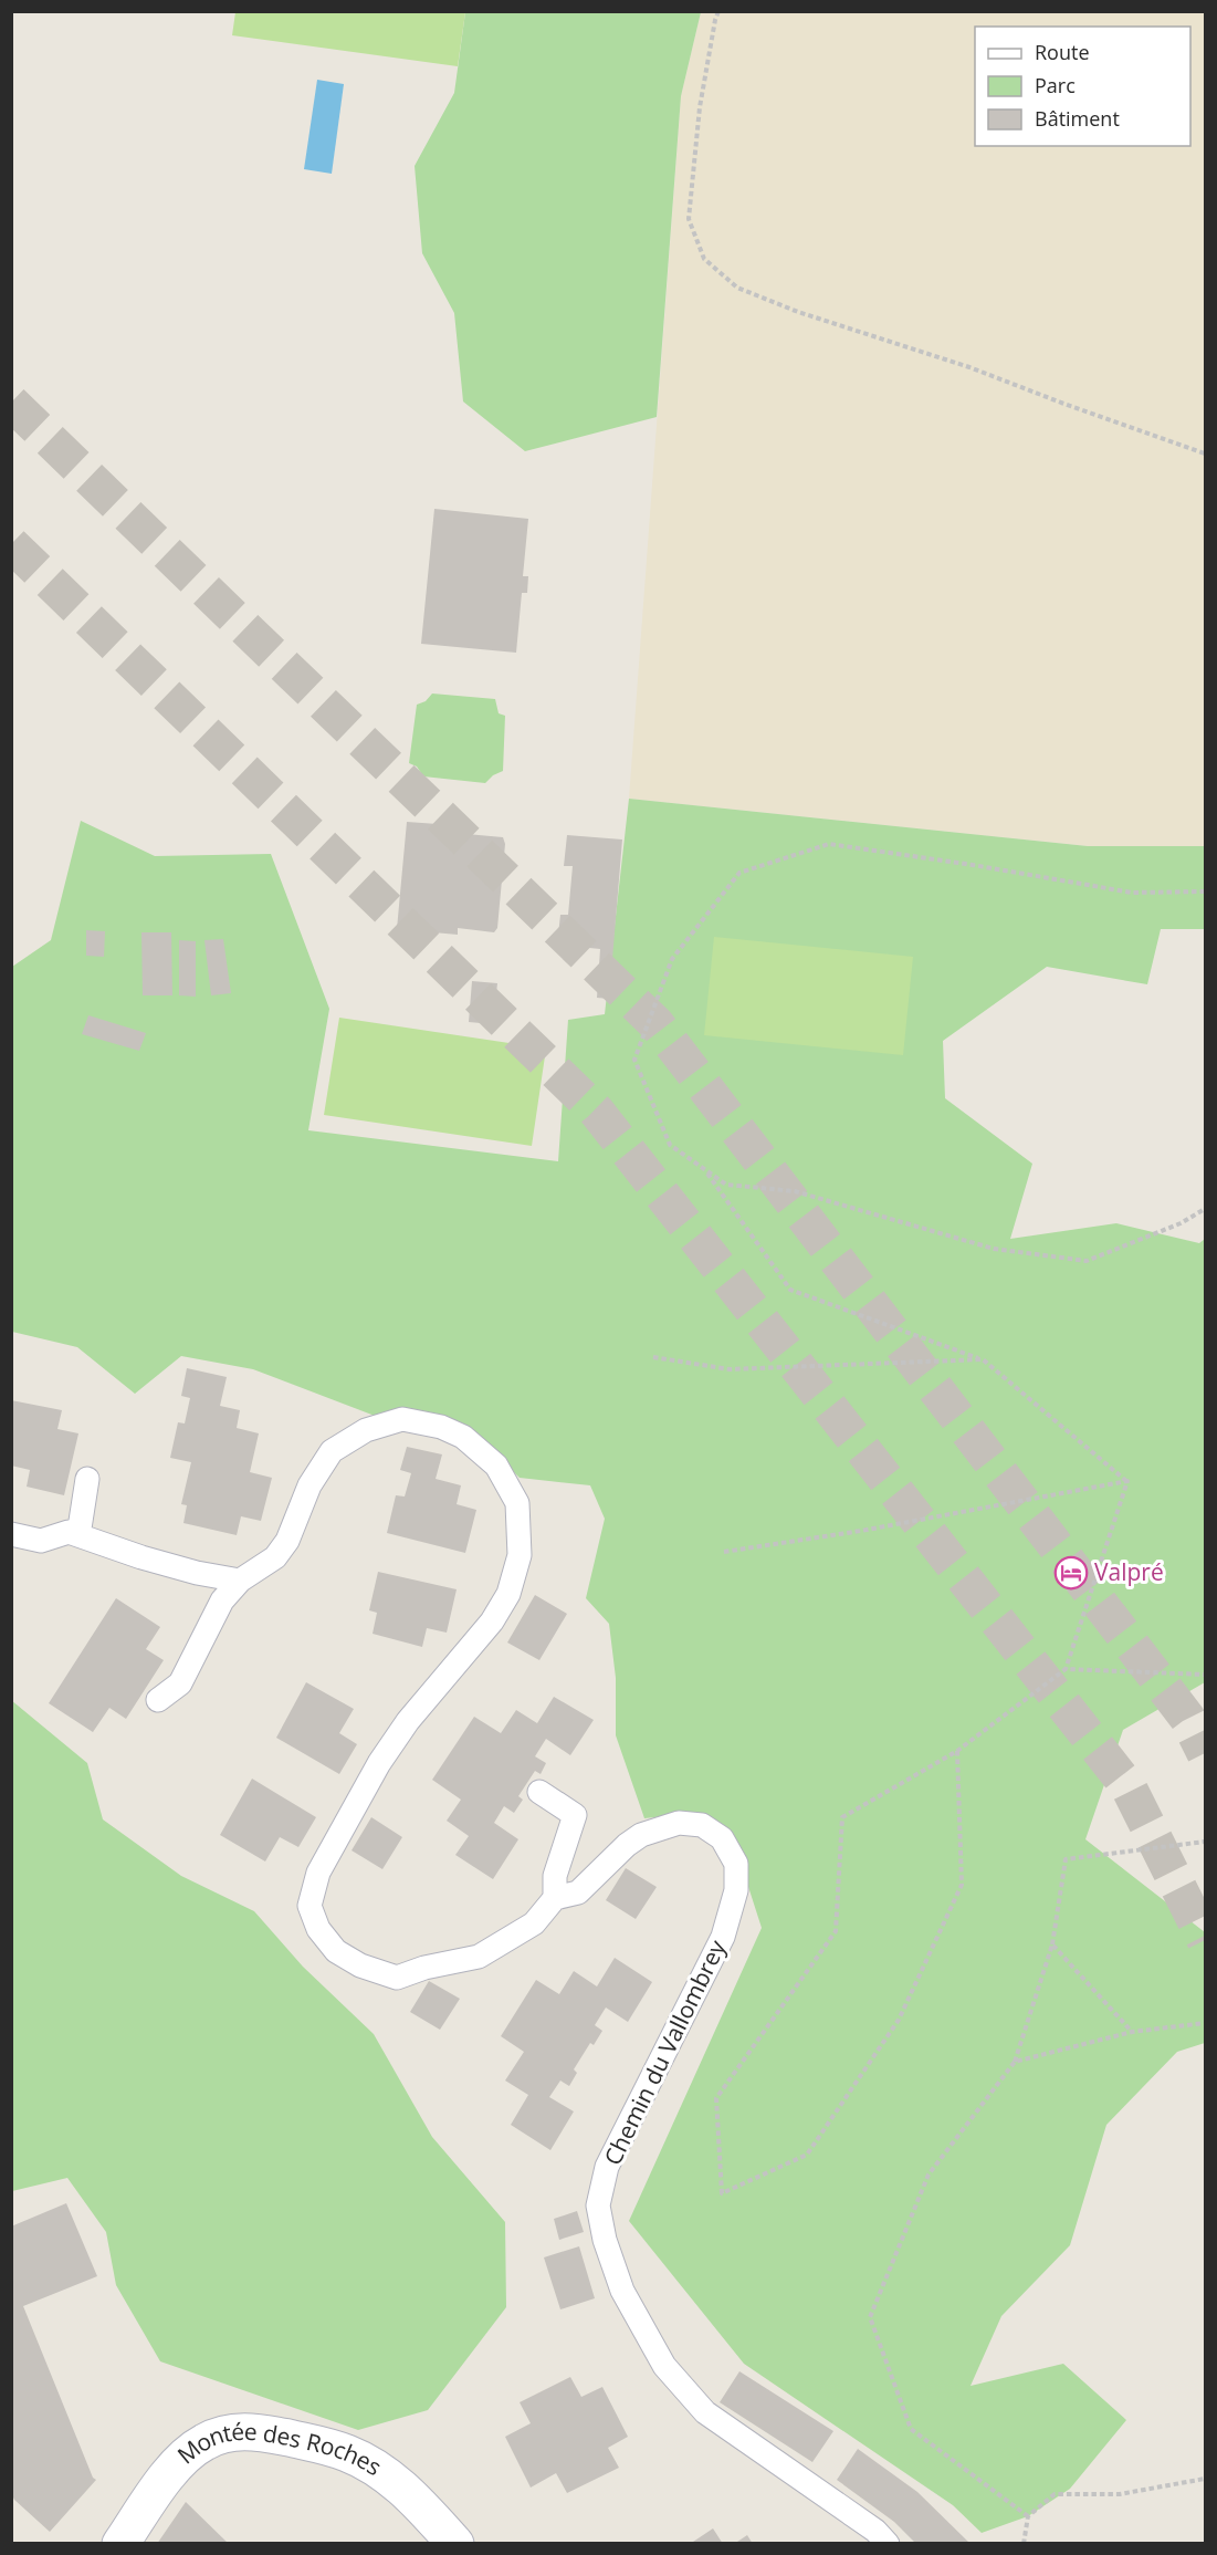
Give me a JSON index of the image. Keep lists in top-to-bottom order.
{
  "streets": {
    "street": ["Montée des Roches"],
    "lane": ["Chemin du Vallombrey"]
  },
  "places": {
    "hotel": ["Valpré"]
  },
  "legend": ["Route", "Parc", "Bâtiment"]
}
